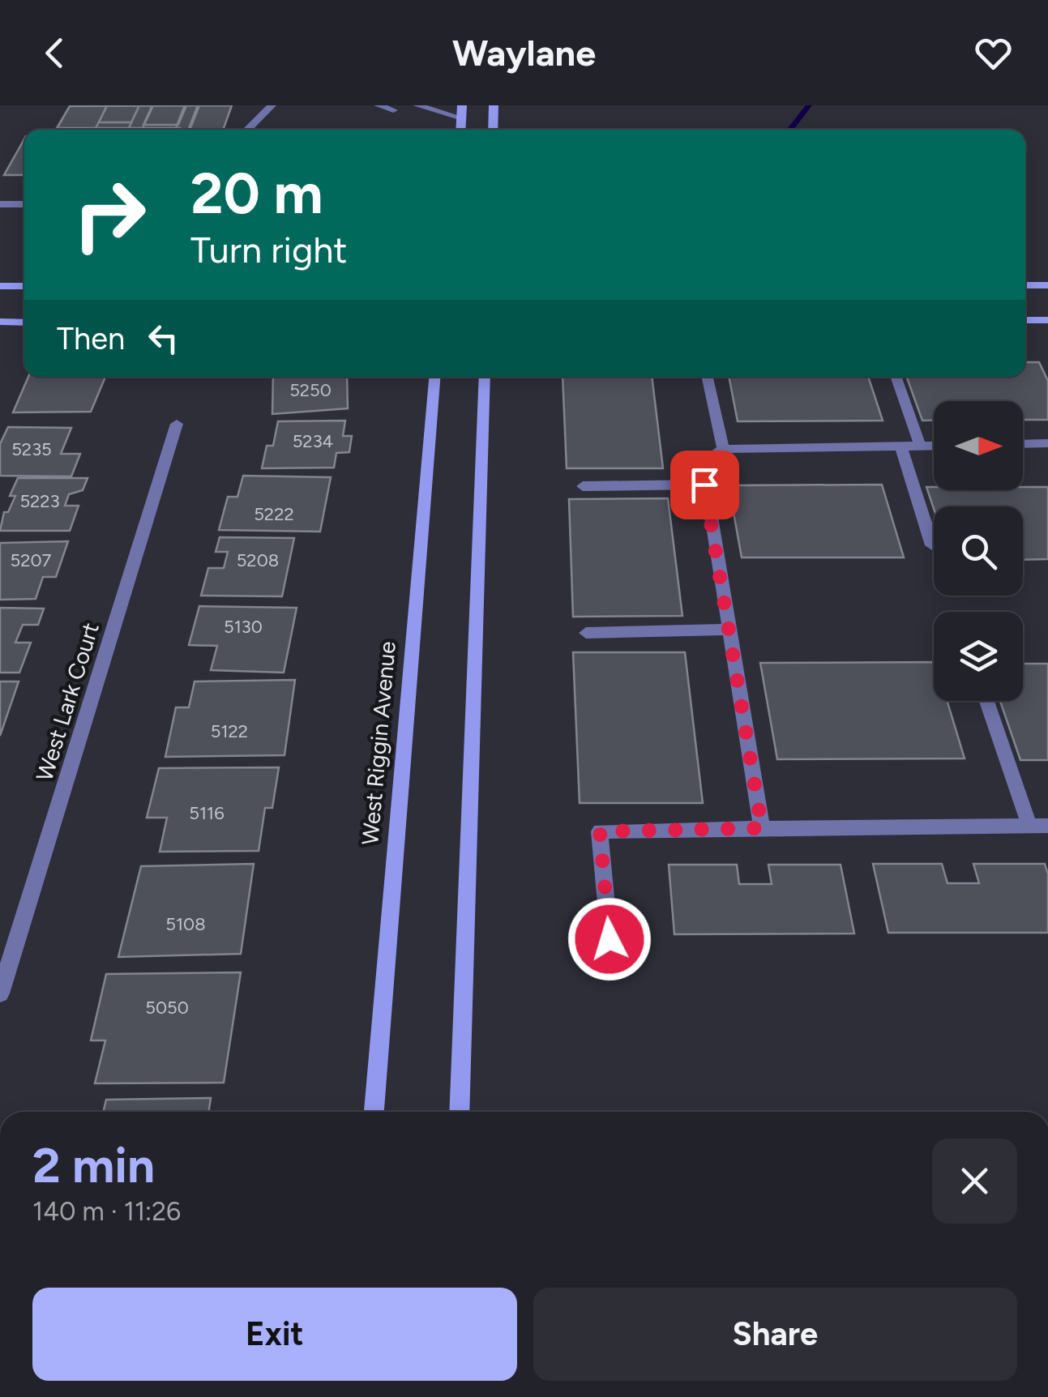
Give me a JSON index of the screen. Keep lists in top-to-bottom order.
{
  "streets": {
    "main road": ["West Riggin Avenue"],
    "street": ["West Lark Court"]
  },
  "house_numbers": [
    "5250",
    "5234",
    "5235",
    "5223",
    "5222",
    "5207",
    "5208",
    "5130",
    "5122",
    "5116",
    "5108",
    "5050"
  ],
  "north": "right",
  "page": {
    "header": "Waylane",
    "turn": ["20 m", "Turn right"],
    "then": "Then",
    "heading": ["2 min", "140 m · 11:26"],
    "buttons": ["Exit", "Share"]
  }
}
